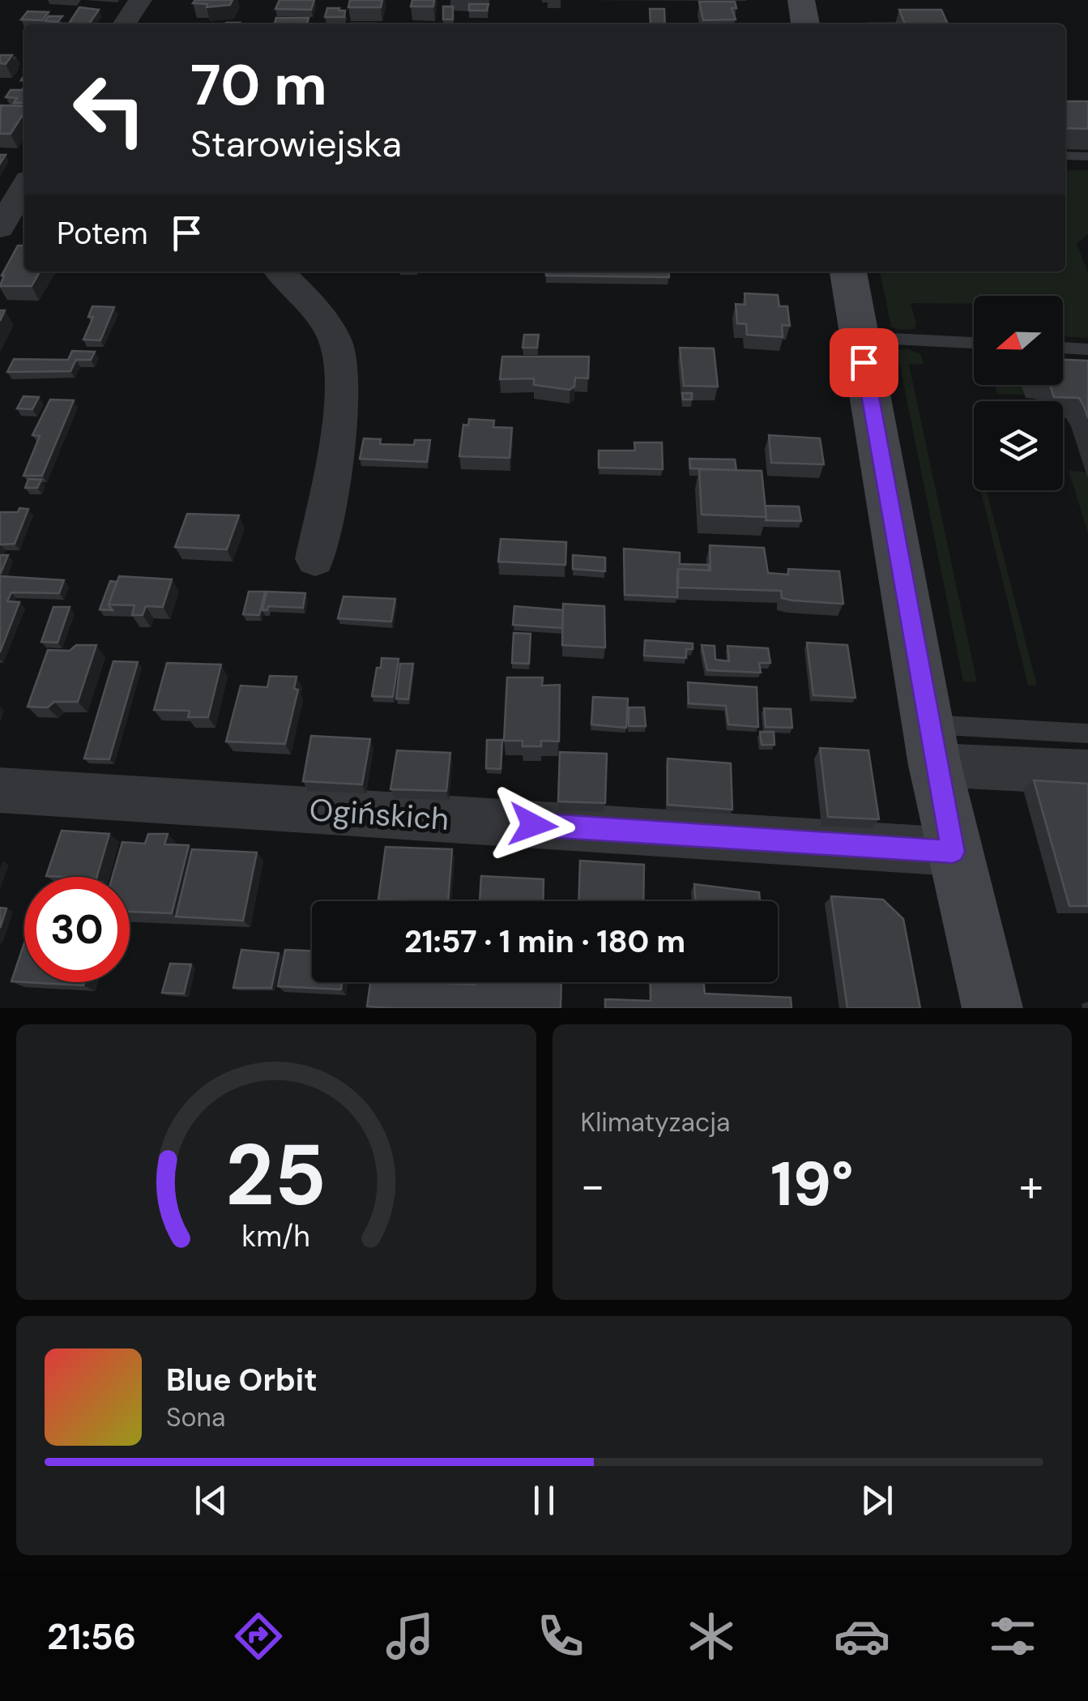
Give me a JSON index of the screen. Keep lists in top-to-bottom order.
{
  "streets": {
    "street": ["Ogińskich"]
  },
  "north": "left",
  "page": {
    "turn": ["70 m", "Starowiejska"],
    "then": "Potem",
    "limit": "30",
    "trip": "21:57 · 1 min · 180 m",
    "tile": "Klimatyzacja",
    "heat": ["−", "19°", "+"],
    "song": ["Blue Orbit", "Sona"],
    "tabs": "21:56",
    "gauge": ["25", "km/h"]
  }
}
